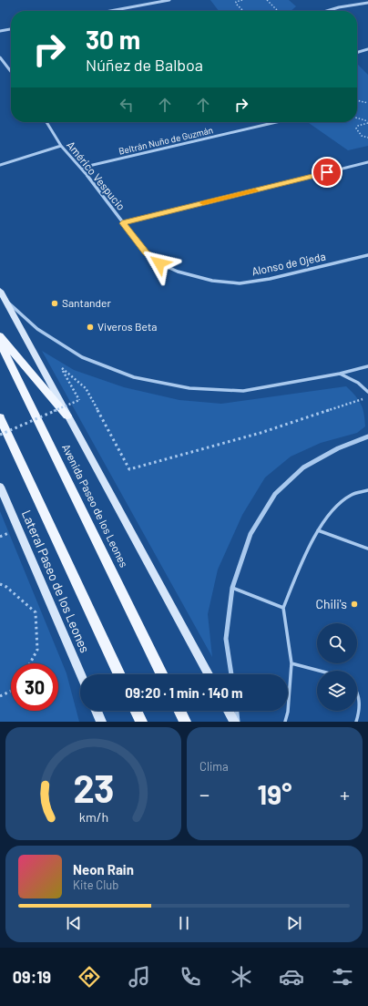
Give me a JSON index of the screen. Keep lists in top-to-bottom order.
{
  "streets": {
    "main road": ["Avenida Paseo de los Leones"],
    "street": [
      "Beltrán Nuño de Guzmán",
      "Américo Vespucio",
      "Alonso de Ojeda",
      "Lateral Paseo de los Leones"
    ]
  },
  "crossings": [
    ["Beltrán Nuño de Guzmán", "Américo Vespucio"],
    ["Américo Vespucio", "Alonso de Ojeda"]
  ],
  "places": ["Santander", "Viveros Beta", "Chili's"],
  "page": {
    "turn": ["30 m", "Núñez de Balboa"],
    "limit": "30",
    "trip": "09:20 · 1 min · 140 m",
    "tile": "Clima",
    "heat": ["−", "19°", "+"],
    "song": ["Neon Rain", "Kite Club"],
    "tabs": "09:19",
    "gauge": ["23", "km/h"]
  }
}
